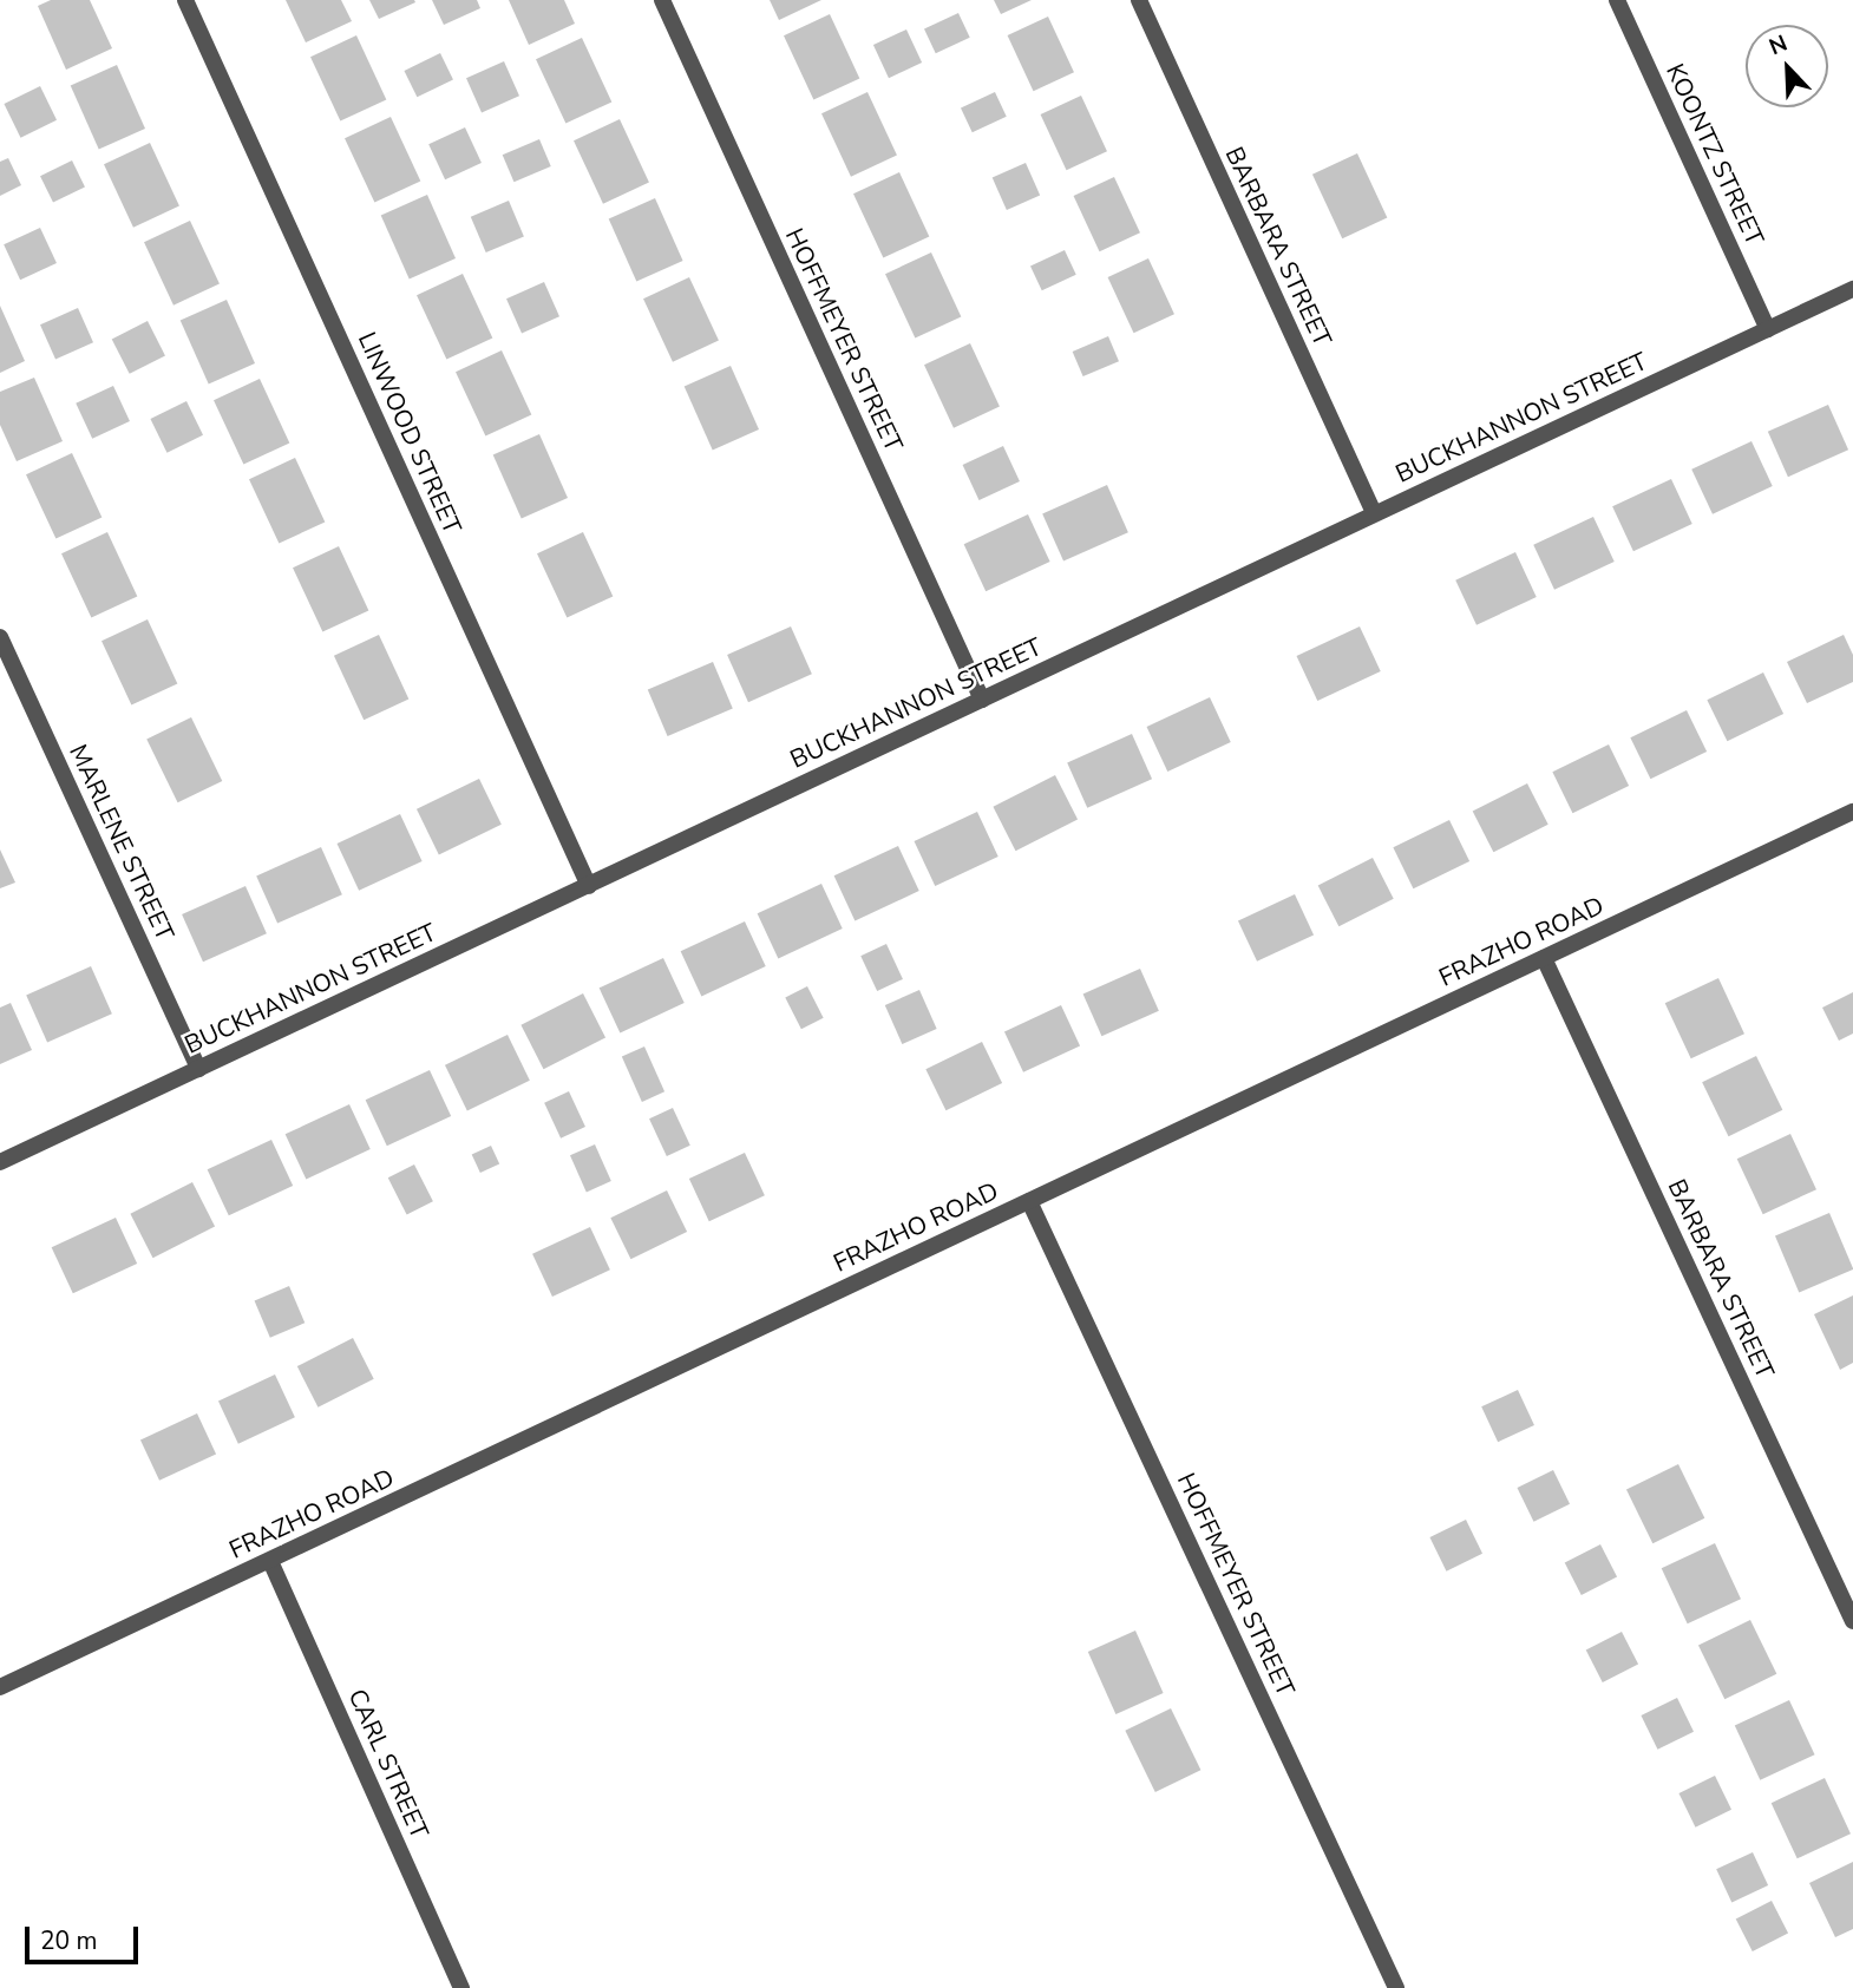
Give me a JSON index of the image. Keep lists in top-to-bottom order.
{
  "streets": {
    "street": [
      "KOONTZ STREET",
      "BARBARA STREET",
      "HOFFMEYER STREET",
      "BUCKHANNON STREET",
      "LINWOOD STREET",
      "MARLENE STREET",
      "FRAZHO ROAD",
      "CARL STREET"
    ]
  },
  "crossings": [
    ["KOONTZ STREET", "BUCKHANNON STREET"],
    ["BARBARA STREET", "BUCKHANNON STREET"],
    ["BARBARA STREET", "FRAZHO ROAD"],
    ["HOFFMEYER STREET", "BUCKHANNON STREET"],
    ["HOFFMEYER STREET", "FRAZHO ROAD"],
    ["BUCKHANNON STREET", "LINWOOD STREET"],
    ["BUCKHANNON STREET", "MARLENE STREET"],
    ["FRAZHO ROAD", "CARL STREET"]
  ],
  "scale_bar": "20 m",
  "north": "top left"
}
